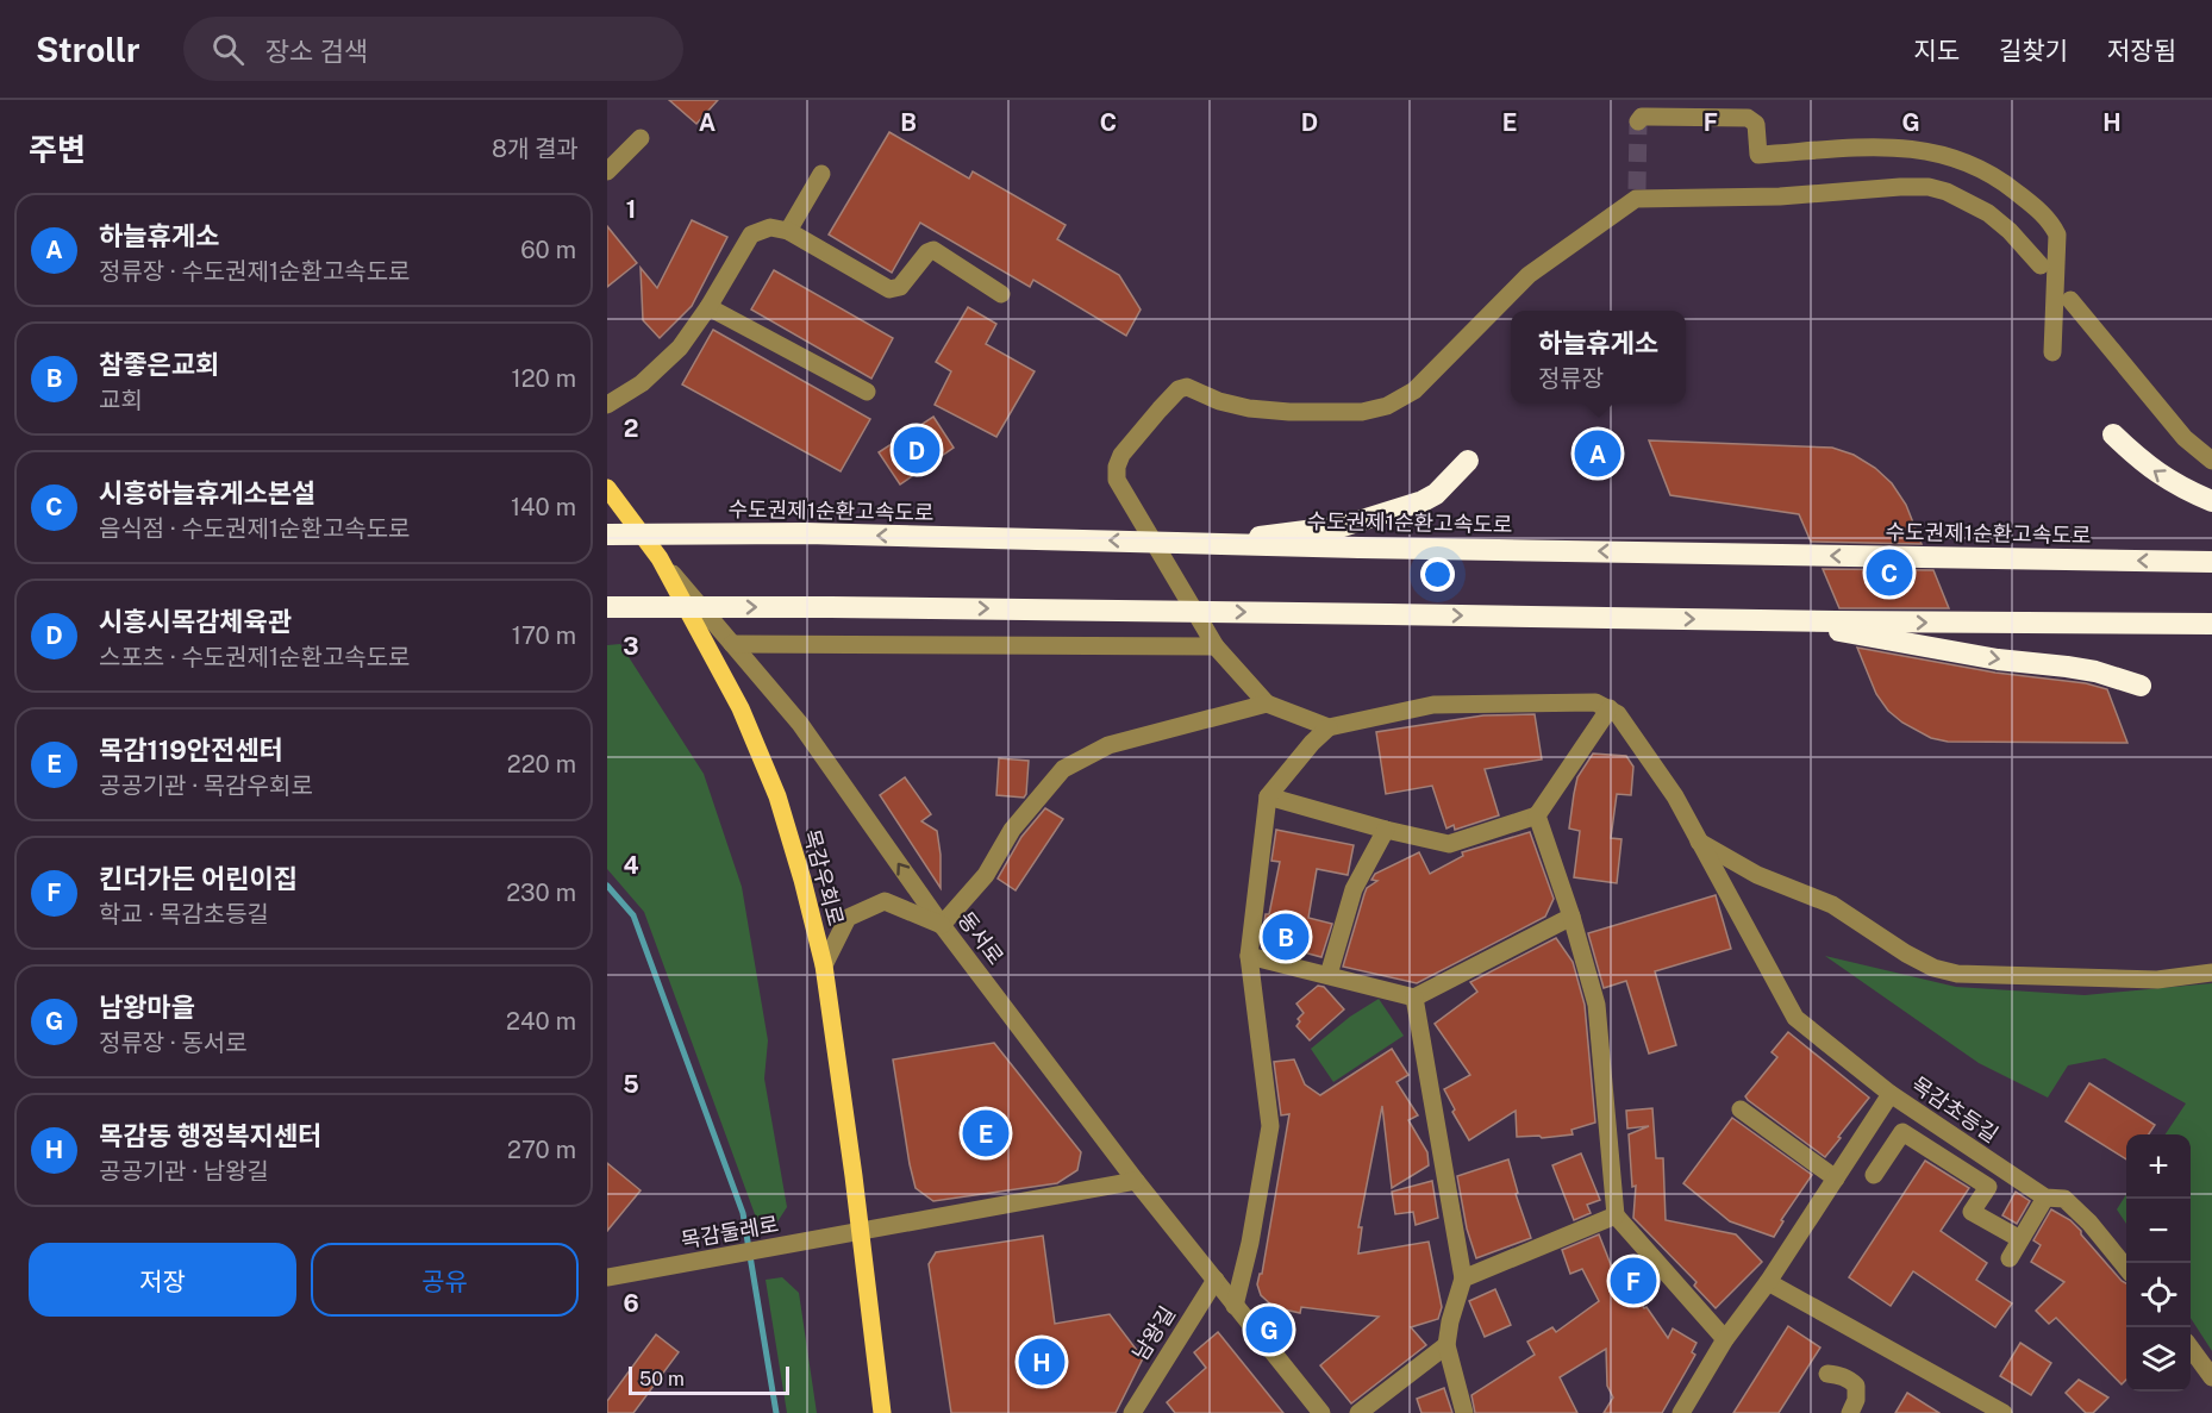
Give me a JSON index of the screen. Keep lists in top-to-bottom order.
{
  "streets": {
    "highway": ["수도권제1순환고속도로"],
    "main road": ["목감우회로", "동서로"],
    "street": ["목감초등길", "목감둘레로", "남왕길"]
  },
  "crossings": [
    ["목감우회로", "동서로"],
    ["목감우회로", "목감둘레로"],
    ["동서로", "남왕길"]
  ],
  "scale_bar": "50 m",
  "page": {
    "header": "Strollr",
    "search": "장소 검색",
    "nav": ["지도", "길찾기", "저장됨"],
    "heading": ["주변", "8개 결과"],
    "list": [
      {
        "mark": "A",
        "name": "하늘휴게소",
        "note": "정류장 · 수도권제1순환고속도로",
        "value": "60 m"
      },
      {
        "mark": "B",
        "name": "참좋은교회",
        "note": "교회",
        "value": "120 m"
      },
      {
        "mark": "C",
        "name": "시흥하늘휴게소본설",
        "note": "음식점 · 수도권제1순환고속도로",
        "value": "140 m"
      },
      {
        "mark": "D",
        "name": "시흥시목감체육관",
        "note": "스포츠 · 수도권제1순환고속도로",
        "value": "170 m"
      },
      {
        "mark": "E",
        "name": "목감119안전센터",
        "note": "공공기관 · 목감우회로",
        "value": "220 m"
      },
      {
        "mark": "F",
        "name": "킨더가든 어린이집",
        "note": "학교 · 목감초등길",
        "value": "230 m"
      },
      {
        "mark": "G",
        "name": "남왕마을",
        "note": "정류장 · 동서로",
        "value": "240 m"
      },
      {
        "mark": "H",
        "name": "목감동 행정복지센터",
        "note": "공공기관 · 남왕길",
        "value": "270 m"
      }
    ],
    "popup": ["하늘휴게소", "정류장"],
    "pins": [
      "D",
      "A",
      "C",
      "B",
      "E",
      "F",
      "G",
      "H"
    ],
    "map_buttons": ["+", "−"],
    "buttons": ["저장", "공유"],
    "scale": "50 m"
  },
  "grid": {
    "columns": [
      "A",
      "B",
      "C",
      "D",
      "E",
      "F",
      "G",
      "H"
    ],
    "rows": [
      "1",
      "2",
      "3",
      "4",
      "5",
      "6"
    ]
  }
}
